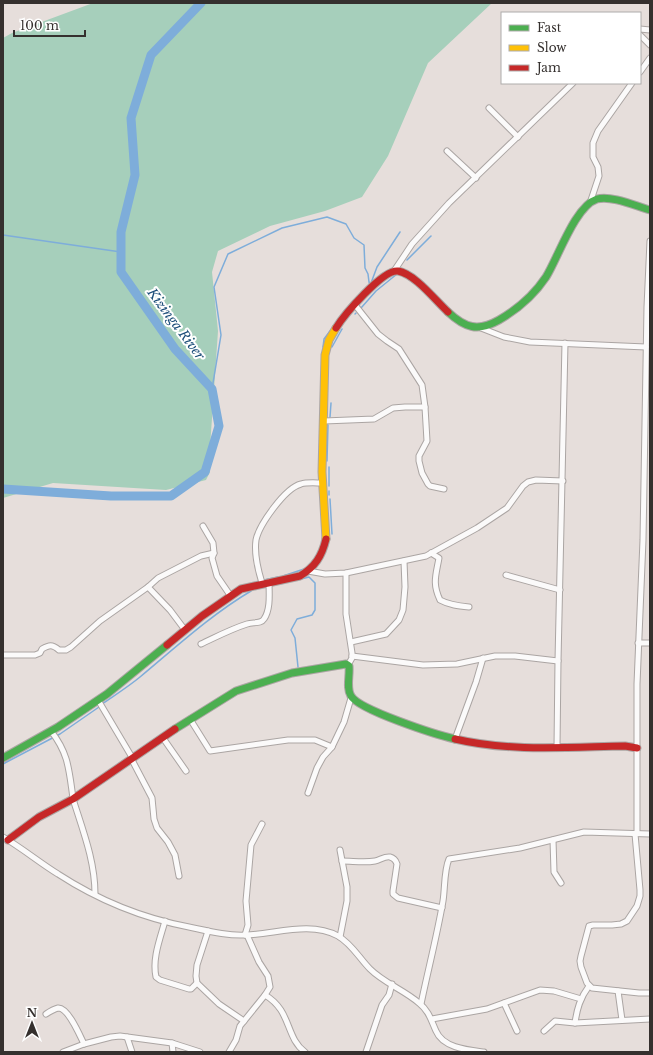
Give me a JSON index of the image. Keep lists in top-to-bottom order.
{
  "water": ["Kizinga River"],
  "legend": ["Fast", "Slow", "Jam"],
  "scale_bar": "100 m",
  "north": "top"
}
